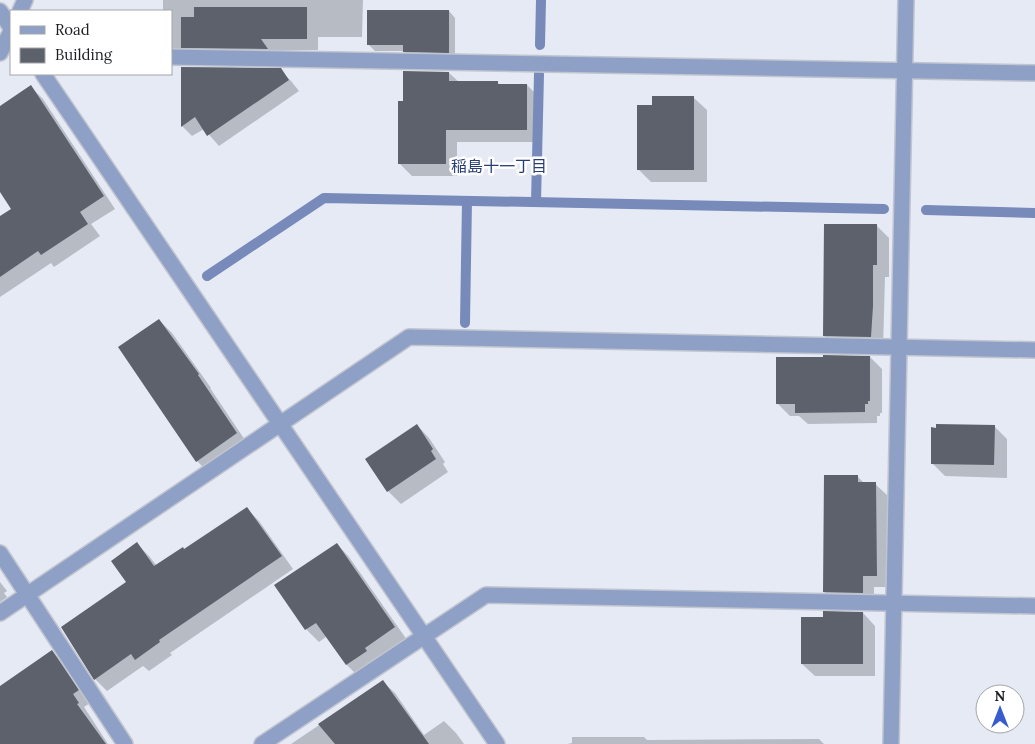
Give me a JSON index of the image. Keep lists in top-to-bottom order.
{
  "districts": ["稲島十一丁目"],
  "legend": ["Road", "Building"],
  "north": "top"
}
